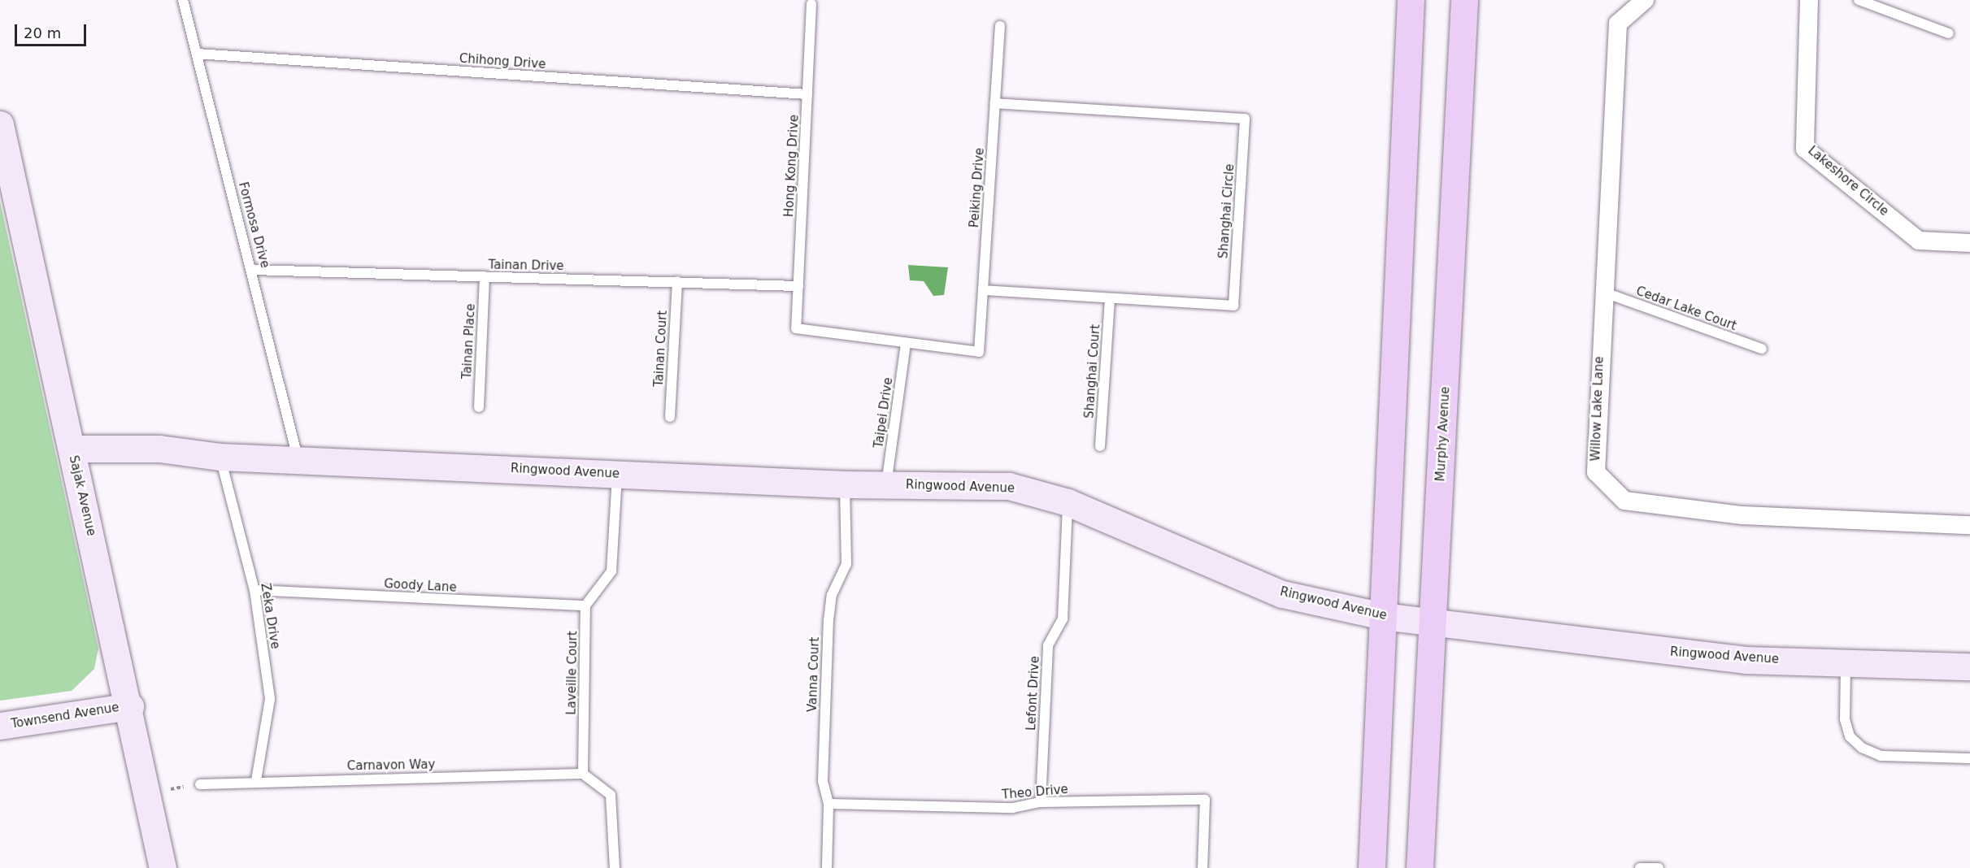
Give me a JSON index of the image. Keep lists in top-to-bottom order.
{
  "streets": {
    "main road": ["Murphy Avenue"],
    "street": [
      "Lakeshore Circle",
      "Willow Lake Lane",
      "Ringwood Avenue",
      "Sajak Avenue",
      "Townsend Avenue"
    ],
    "lane": [
      "Chihong Drive",
      "Hong Kong Drive",
      "Peiking Drive",
      "Shanghai Circle",
      "Formosa Drive",
      "Tainan Drive",
      "Cedar Lake Court",
      "Tainan Place",
      "Tainan Court",
      "Shanghai Court",
      "Taipei Drive",
      "Goody Lane",
      "Zeka Drive",
      "Laveille Court",
      "Vanna Court",
      "Lefont Drive",
      "Carnavon Way",
      "Theo Drive"
    ]
  },
  "crossings": [
    ["Chihong Drive", "Hong Kong Drive"],
    ["Chihong Drive", "Formosa Drive"],
    ["Hong Kong Drive", "Peiking Drive"],
    ["Hong Kong Drive", "Tainan Drive"],
    ["Hong Kong Drive", "Taipei Drive"],
    ["Peiking Drive", "Shanghai Circle"],
    ["Peiking Drive", "Taipei Drive"],
    ["Shanghai Circle", "Shanghai Court"],
    ["Formosa Drive", "Tainan Drive"],
    ["Formosa Drive", "Ringwood Avenue"],
    ["Tainan Drive", "Tainan Place"],
    ["Tainan Drive", "Tainan Court"],
    ["Cedar Lake Court", "Willow Lake Lane"],
    ["Taipei Drive", "Ringwood Avenue"],
    ["Murphy Avenue", "Ringwood Avenue"],
    ["Ringwood Avenue", "Sajak Avenue"],
    ["Ringwood Avenue", "Zeka Drive"],
    ["Ringwood Avenue", "Vanna Court"],
    ["Ringwood Avenue", "Lefont Drive"],
    ["Sajak Avenue", "Townsend Avenue"],
    ["Goody Lane", "Zeka Drive"],
    ["Goody Lane", "Laveille Court"],
    ["Zeka Drive", "Carnavon Way"],
    ["Laveille Court", "Carnavon Way"],
    ["Vanna Court", "Theo Drive"],
    ["Lefont Drive", "Theo Drive"]
  ],
  "scale_bar": "20 m"
}
